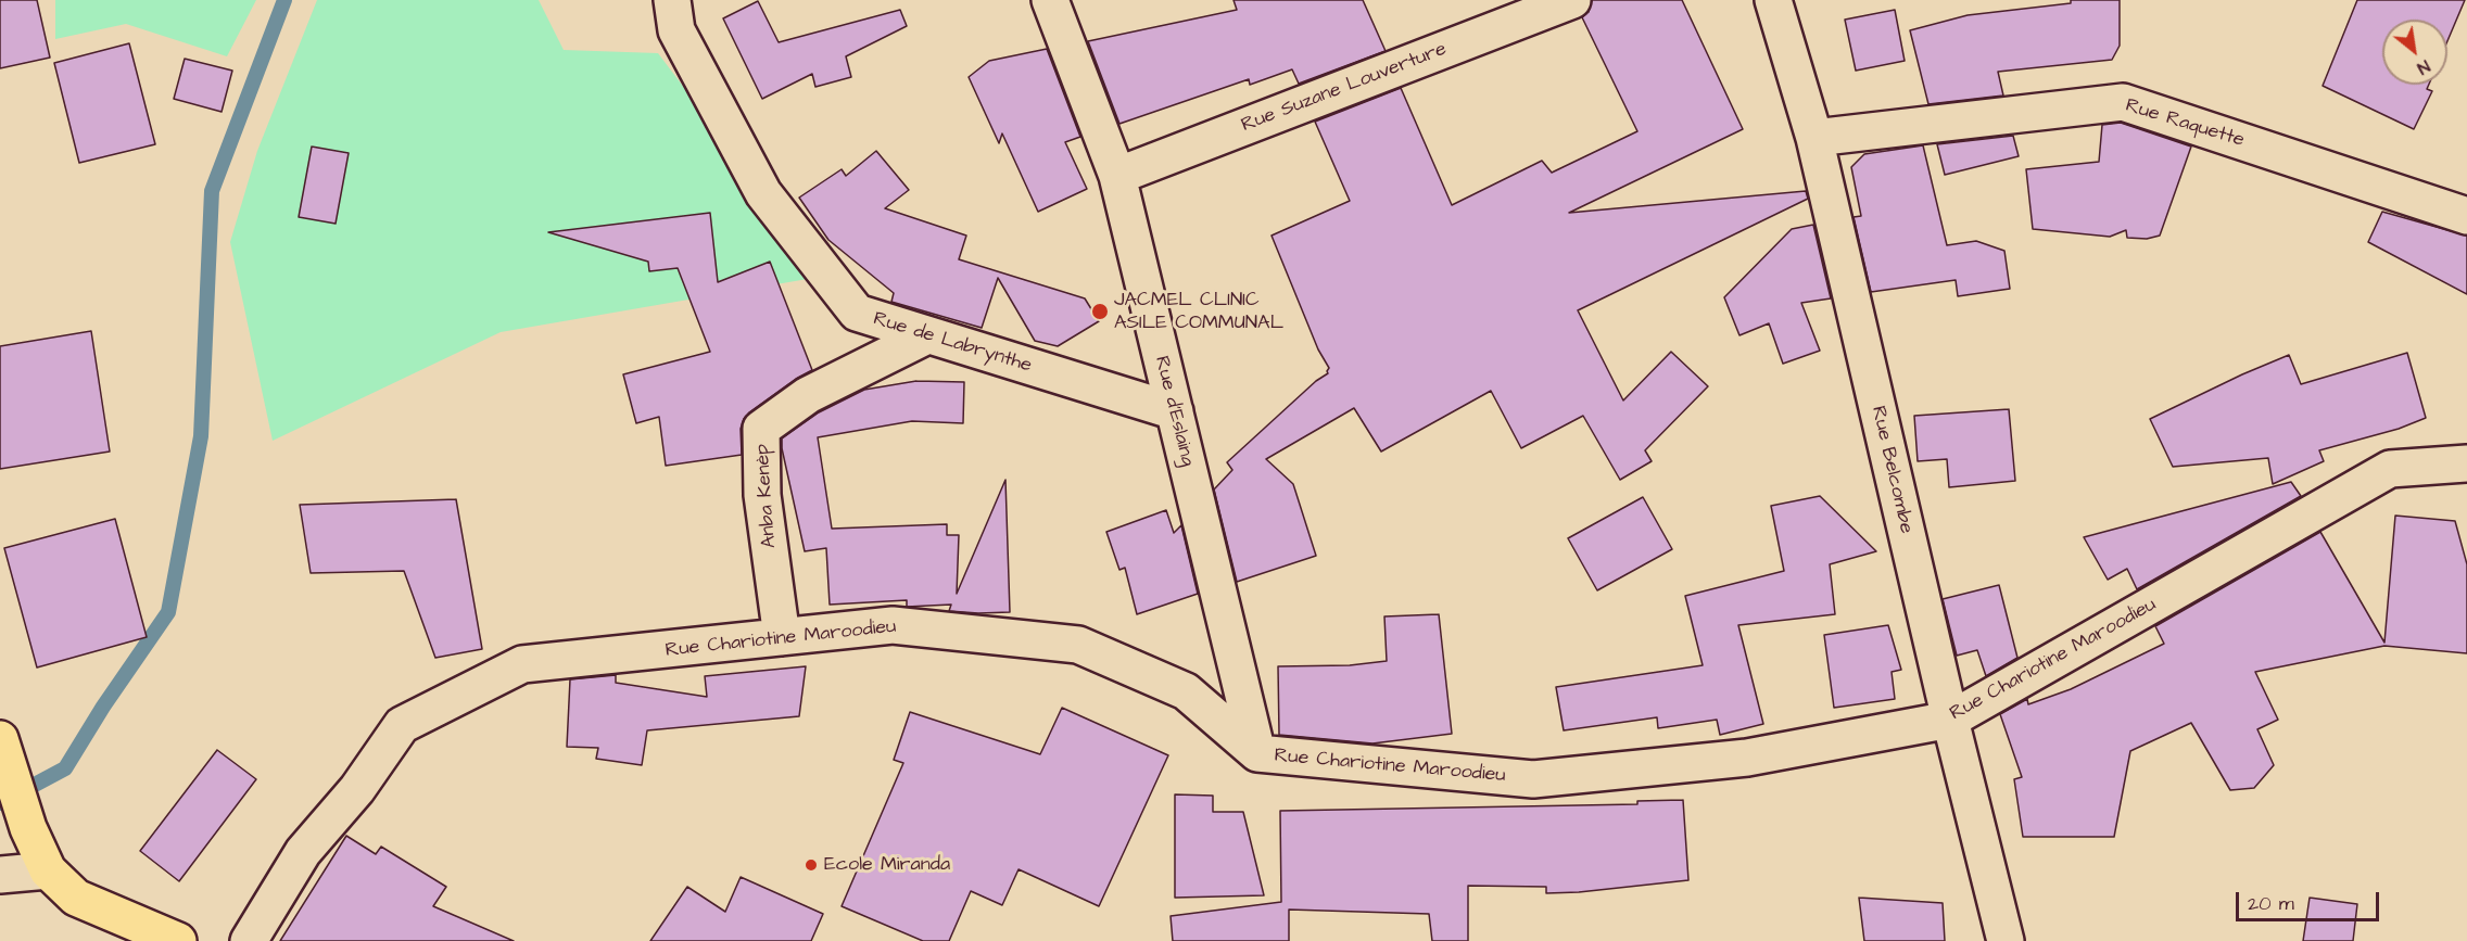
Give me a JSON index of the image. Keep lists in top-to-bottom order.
{
  "streets": {
    "street": [
      "Rue Suzane Louverture",
      "Rue Raquette",
      "Rue de Labrynthe",
      "Rue d'Eslaing",
      "Rue Belcombe",
      "Anba Kenèp",
      "Rue Chariotine Maroodieu"
    ]
  },
  "crossings": [
    ["Rue Suzane Louverture", "Rue d'Eslaing"],
    ["Rue Raquette", "Rue Belcombe"],
    ["Rue de Labrynthe", "Rue d'Eslaing"],
    ["Rue de Labrynthe", "Anba Kenèp"],
    ["Rue d'Eslaing", "Rue Chariotine Maroodieu"],
    ["Rue Belcombe", "Rue Chariotine Maroodieu"],
    ["Anba Kenèp", "Rue Chariotine Maroodieu"]
  ],
  "places": ["JACMEL CLINIC ASILE COMMUNAL", "Ecole Miranda"],
  "scale_bar": "20 m",
  "north": "bottom right"
}
